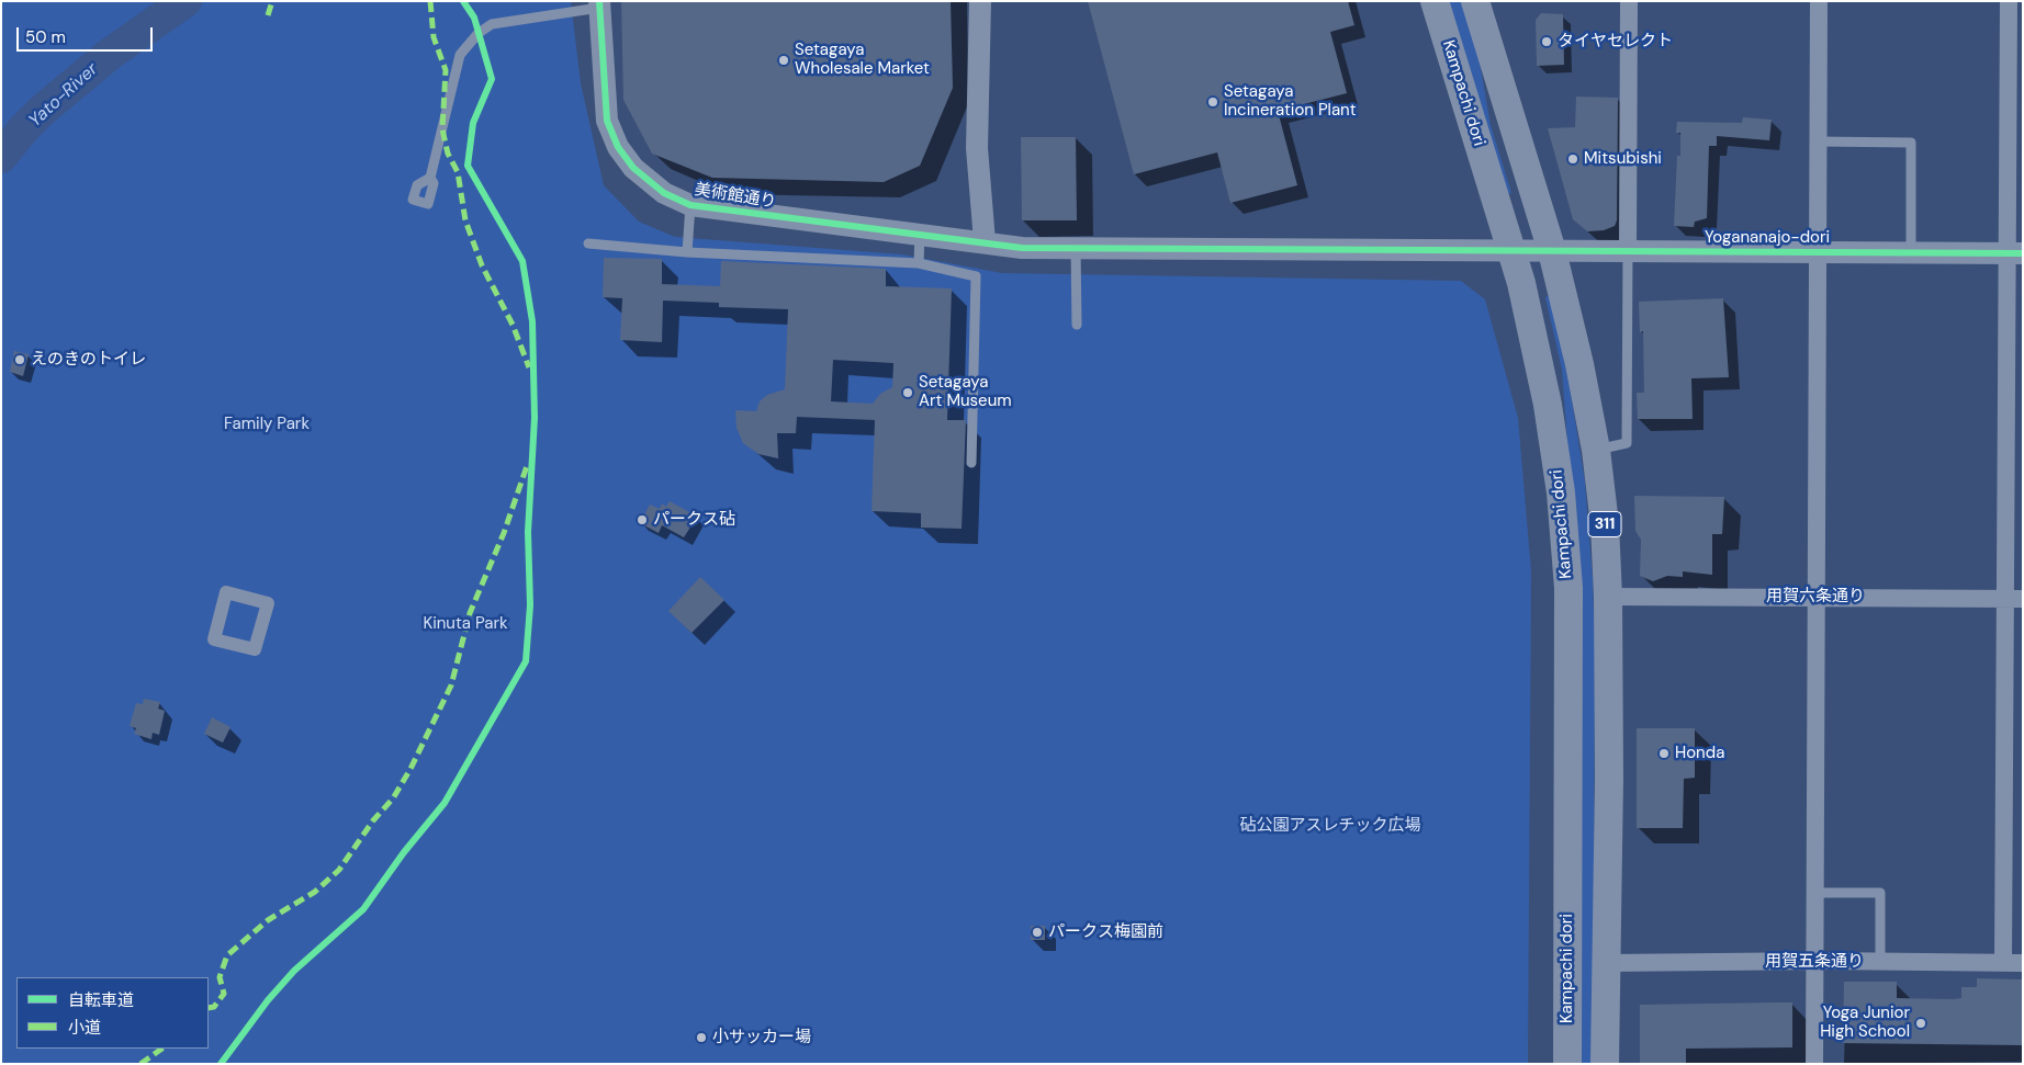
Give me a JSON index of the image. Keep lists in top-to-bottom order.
{
  "streets": {
    "main road": ["Kampachi dori", "311"],
    "street": [
      "美術館通り",
      "Yogananajo-dori",
      "用賀六条通り",
      "用賀五条通り"
    ]
  },
  "crossings": [
    ["Kampachi dori", "Yogananajo-dori"],
    ["美術館通り", "Yogananajo-dori"],
    ["Yogananajo-dori", "311"],
    ["311", "用賀六条通り"],
    ["311", "用賀五条通り"]
  ],
  "water": ["Yato-River"],
  "parks": ["Family Park", "Kinuta Park", "砧公園アスレチック広場"],
  "places": [
    "タイヤセレクト",
    "Setagaya Wholesale Market",
    "Setagaya Incineration Plant",
    "Mitsubishi",
    "えのきのトイレ",
    "Setagaya Art Museum",
    "パークス砧",
    "Honda",
    "パークス梅園前",
    "Yoga Junior High School",
    "小サッカー場"
  ],
  "legend": ["自転車道", "小道"],
  "scale_bar": "50 m"
}
